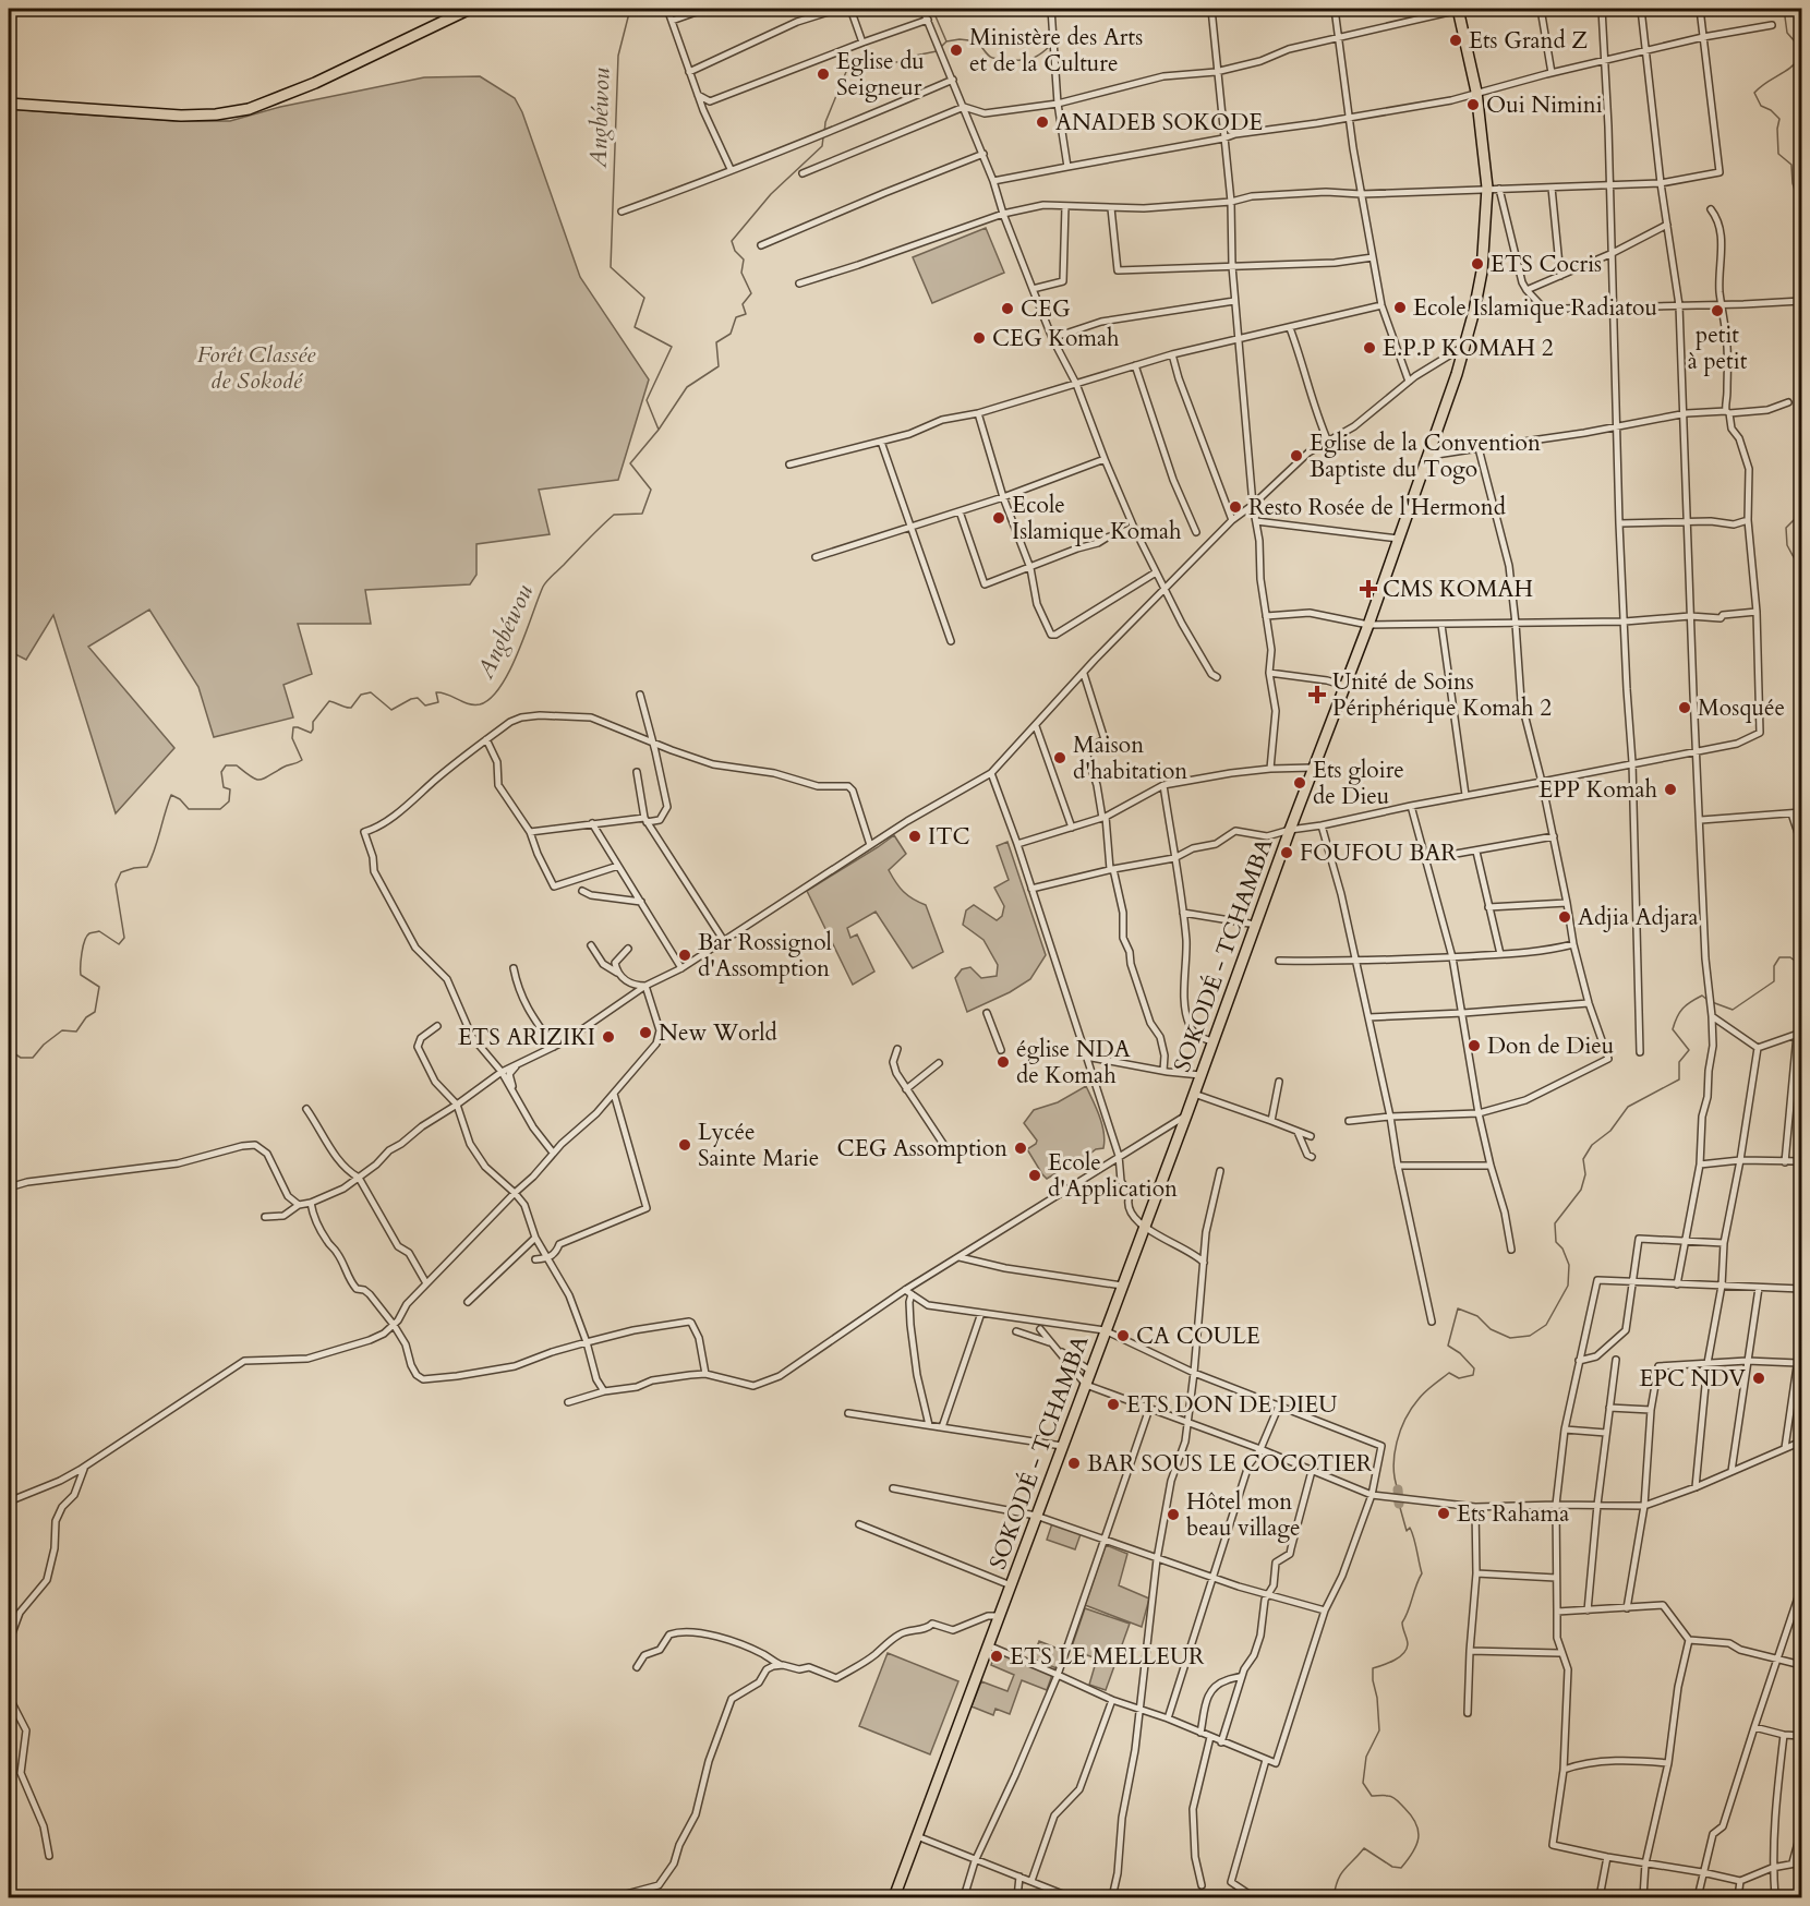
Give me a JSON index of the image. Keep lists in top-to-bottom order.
{
  "streets": {
    "main road": ["SOKODÉ - TCHAMBA"]
  },
  "water": ["Angbéwou"],
  "parks": ["Forêt Classée de Sokodé"],
  "places": {
    "other": [
      "Ets Grand Z",
      "Ministère des Arts et de la Culture",
      "Eglise du Seigneur",
      "Oui Nimini",
      "ANADEB SOKODE",
      "ETS Cocris",
      "Ecole Islamique Radiatou",
      "CEG",
      "petit à petit",
      "CEG Komah",
      "E.P.P KOMAH 2",
      "Eglise de la Convention Baptiste du Togo",
      "Resto Rosée de l'Hermond",
      "Ecole Islamique Komah",
      "Mosquée",
      "Maison d'habitation",
      "Ets gloire de Dieu",
      "EPP Komah",
      "ITC",
      "FOUFOU BAR",
      "Adjia Adjara",
      "Bar Rossignol d'Assomption",
      "New World",
      "ETS ARIZIKI",
      "Don de Dieu",
      "église NDA de Komah",
      "Lycée Sainte Marie",
      "CEG Assomption",
      "Ecole d'Application",
      "CA COULE",
      "EPC NDV",
      "ETS DON DE DIEU",
      "BAR SOUS LE COCOTIER",
      "Ets Rahama",
      "Hôtel mon beau village",
      "ETS LE MELLEUR"
    ],
    "health": ["CMS KOMAH", "Unité de Soins Périphérique Komah 2"]
  }
}
